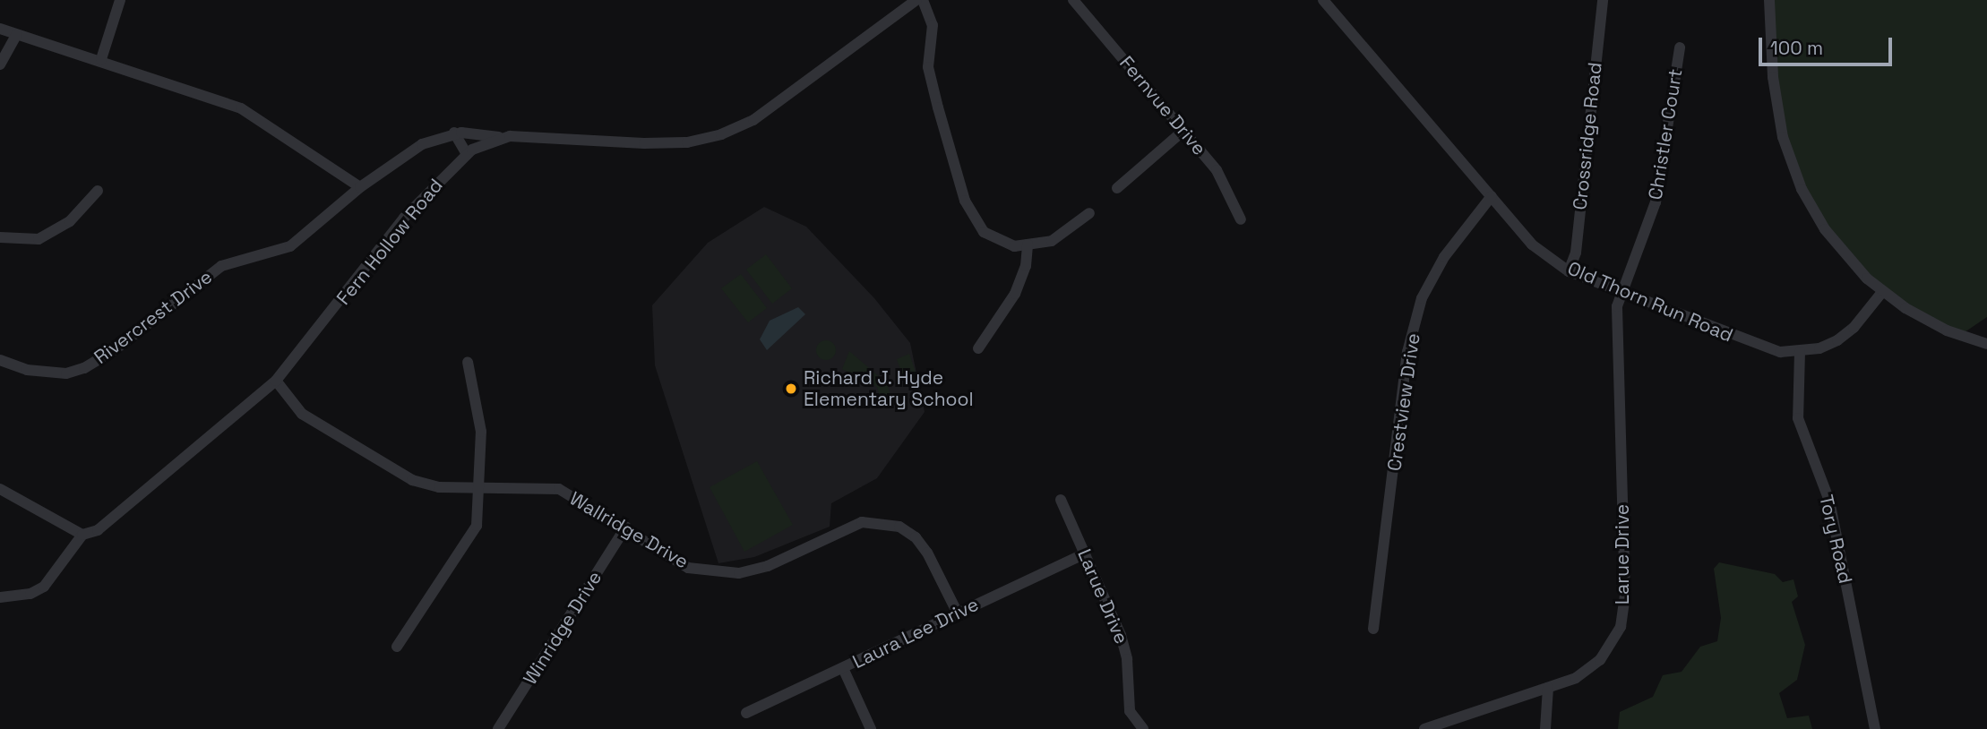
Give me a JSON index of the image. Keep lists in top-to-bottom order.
{
  "streets": {
    "street": [
      "Fernvue Drive",
      "Christler Court",
      "Crossridge Road",
      "Fern Hollow Road",
      "Old Thorn Run Road",
      "Rivercrest Drive",
      "Crestview Drive",
      "Wallridge Drive",
      "Tory Road",
      "Larue Drive",
      "Winridge Drive",
      "Laura Lee Drive"
    ]
  },
  "crossings": [
    ["Christler Court", "Old Thorn Run Road"],
    ["Christler Court", "Larue Drive"],
    ["Crossridge Road", "Old Thorn Run Road"],
    ["Fern Hollow Road", "Rivercrest Drive"],
    ["Fern Hollow Road", "Wallridge Drive"],
    ["Old Thorn Run Road", "Crestview Drive"],
    ["Old Thorn Run Road", "Tory Road"],
    ["Old Thorn Run Road", "Larue Drive"],
    ["Wallridge Drive", "Winridge Drive"],
    ["Wallridge Drive", "Laura Lee Drive"],
    ["Larue Drive", "Laura Lee Drive"]
  ],
  "places": ["Richard J. Hyde Elementary School"],
  "scale_bar": "100 m"
}
